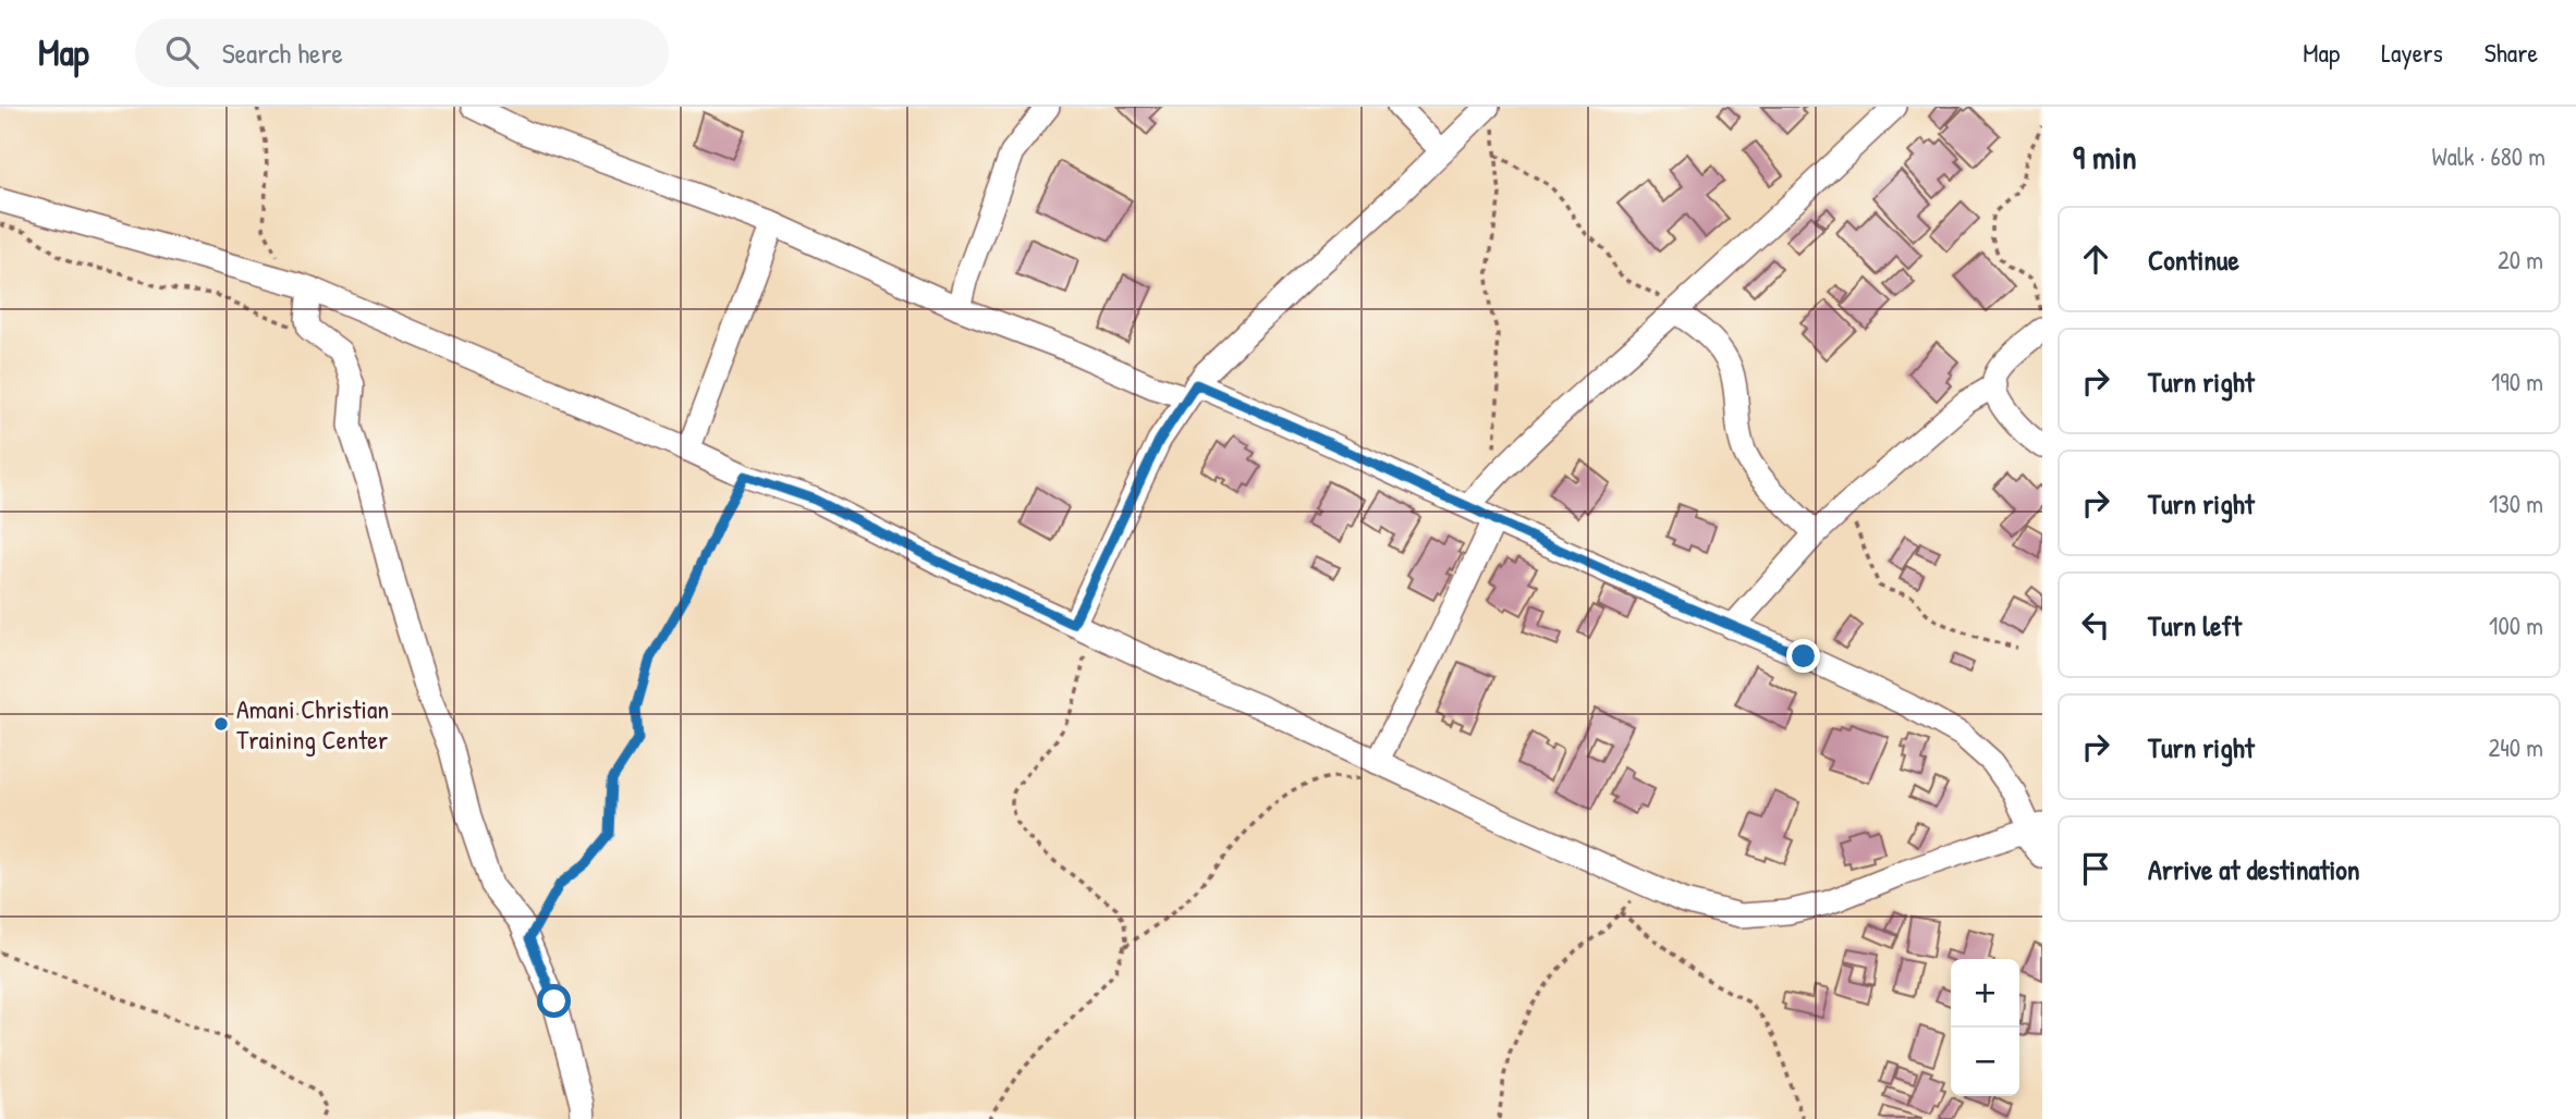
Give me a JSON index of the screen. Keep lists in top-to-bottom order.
{
  "places": ["Amani Christian Training Center"],
  "page": {
    "header": "Map",
    "search": "Search here",
    "nav": ["Map", "Layers", "Share"],
    "heading": ["9 min", "Walk · 680 m"],
    "list": [
      ["Continue", "20 m"],
      ["Turn right", "190 m"],
      ["Turn right", "130 m"],
      ["Turn left", "100 m"],
      ["Turn right", "240 m"],
      "Arrive at destination"
    ],
    "map_buttons": ["+", "−"]
  }
}
